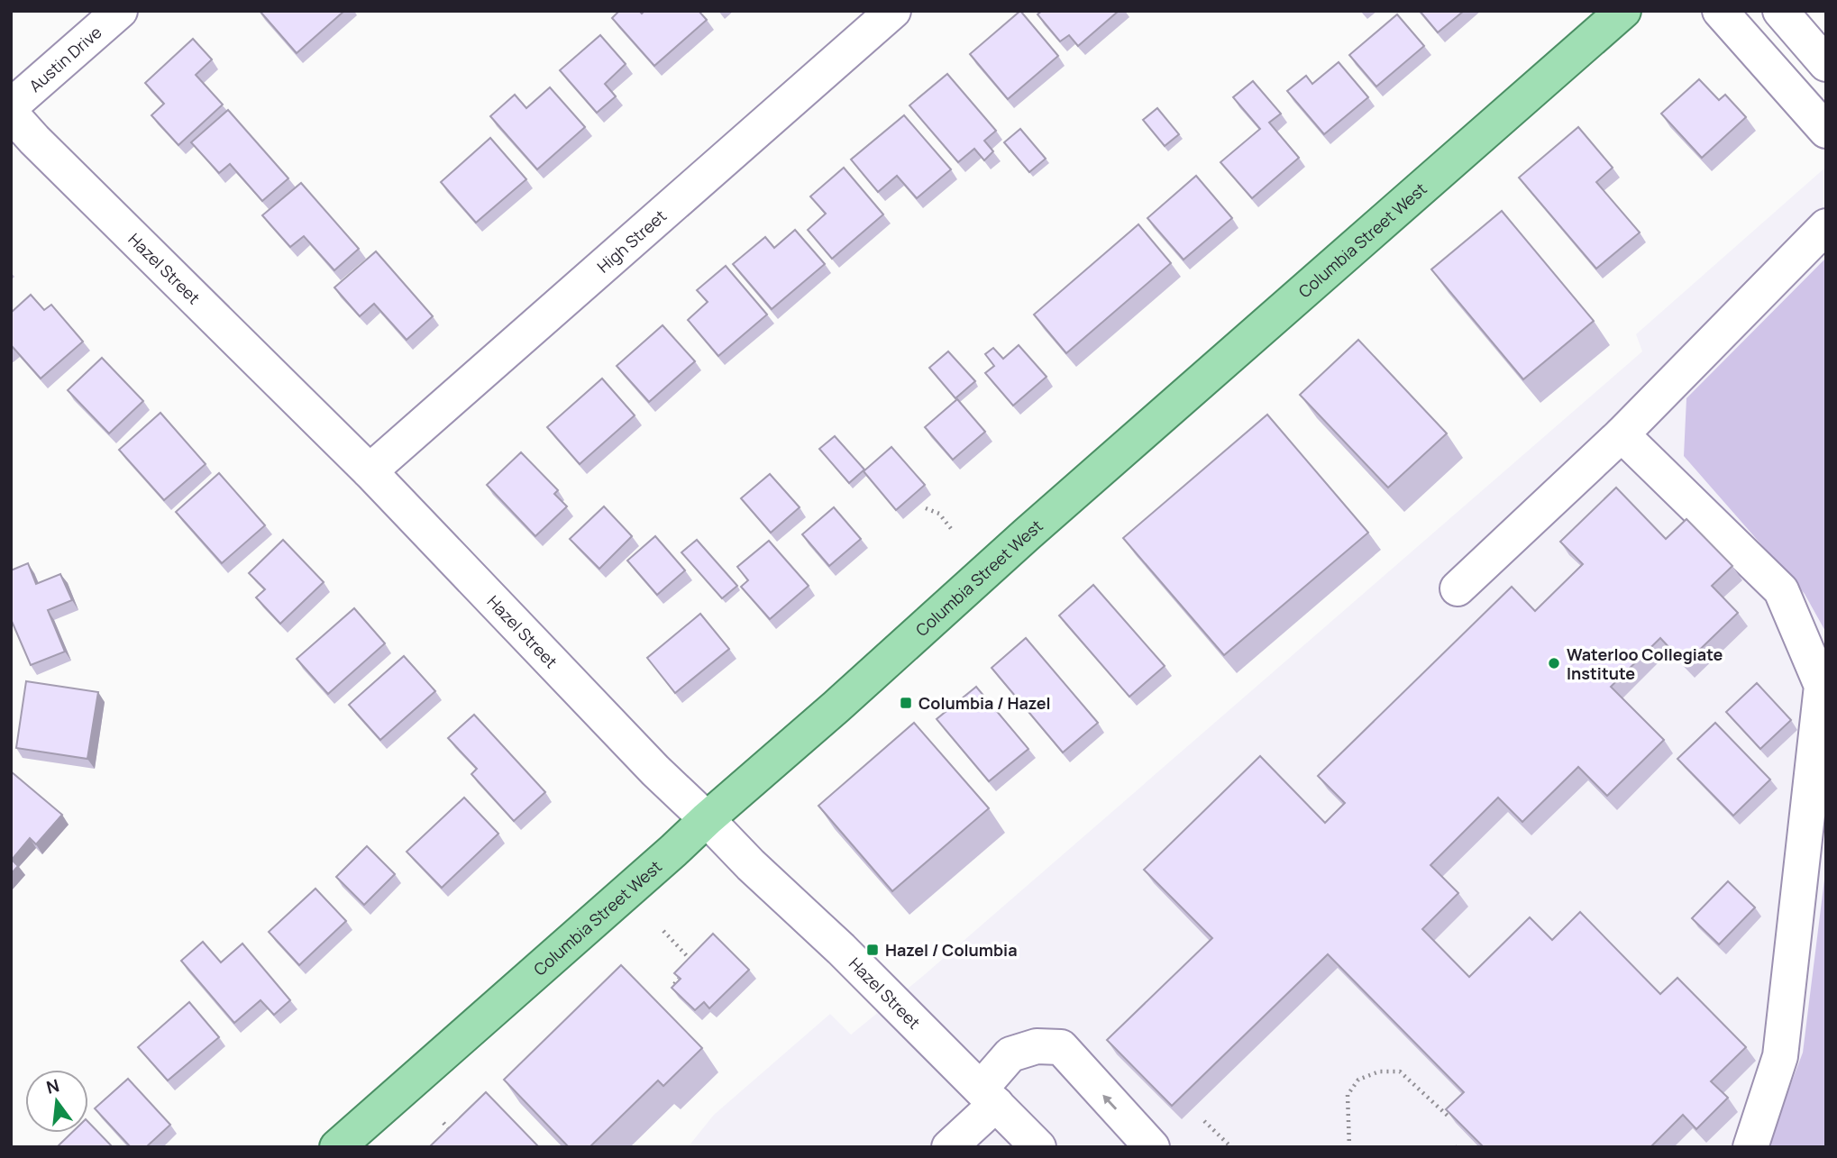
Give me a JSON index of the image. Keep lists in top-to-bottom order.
{
  "streets": {
    "main road": ["Columbia Street West"],
    "street": ["Austin Drive", "High Street", "Hazel Street"]
  },
  "crossings": [
    ["Columbia Street West", "Hazel Street"],
    ["High Street", "Hazel Street"]
  ],
  "places": {
    "other": ["Waterloo Collegiate Institute"],
    "transit": ["Columbia / Hazel", "Hazel / Columbia"]
  },
  "north": "top"
}
